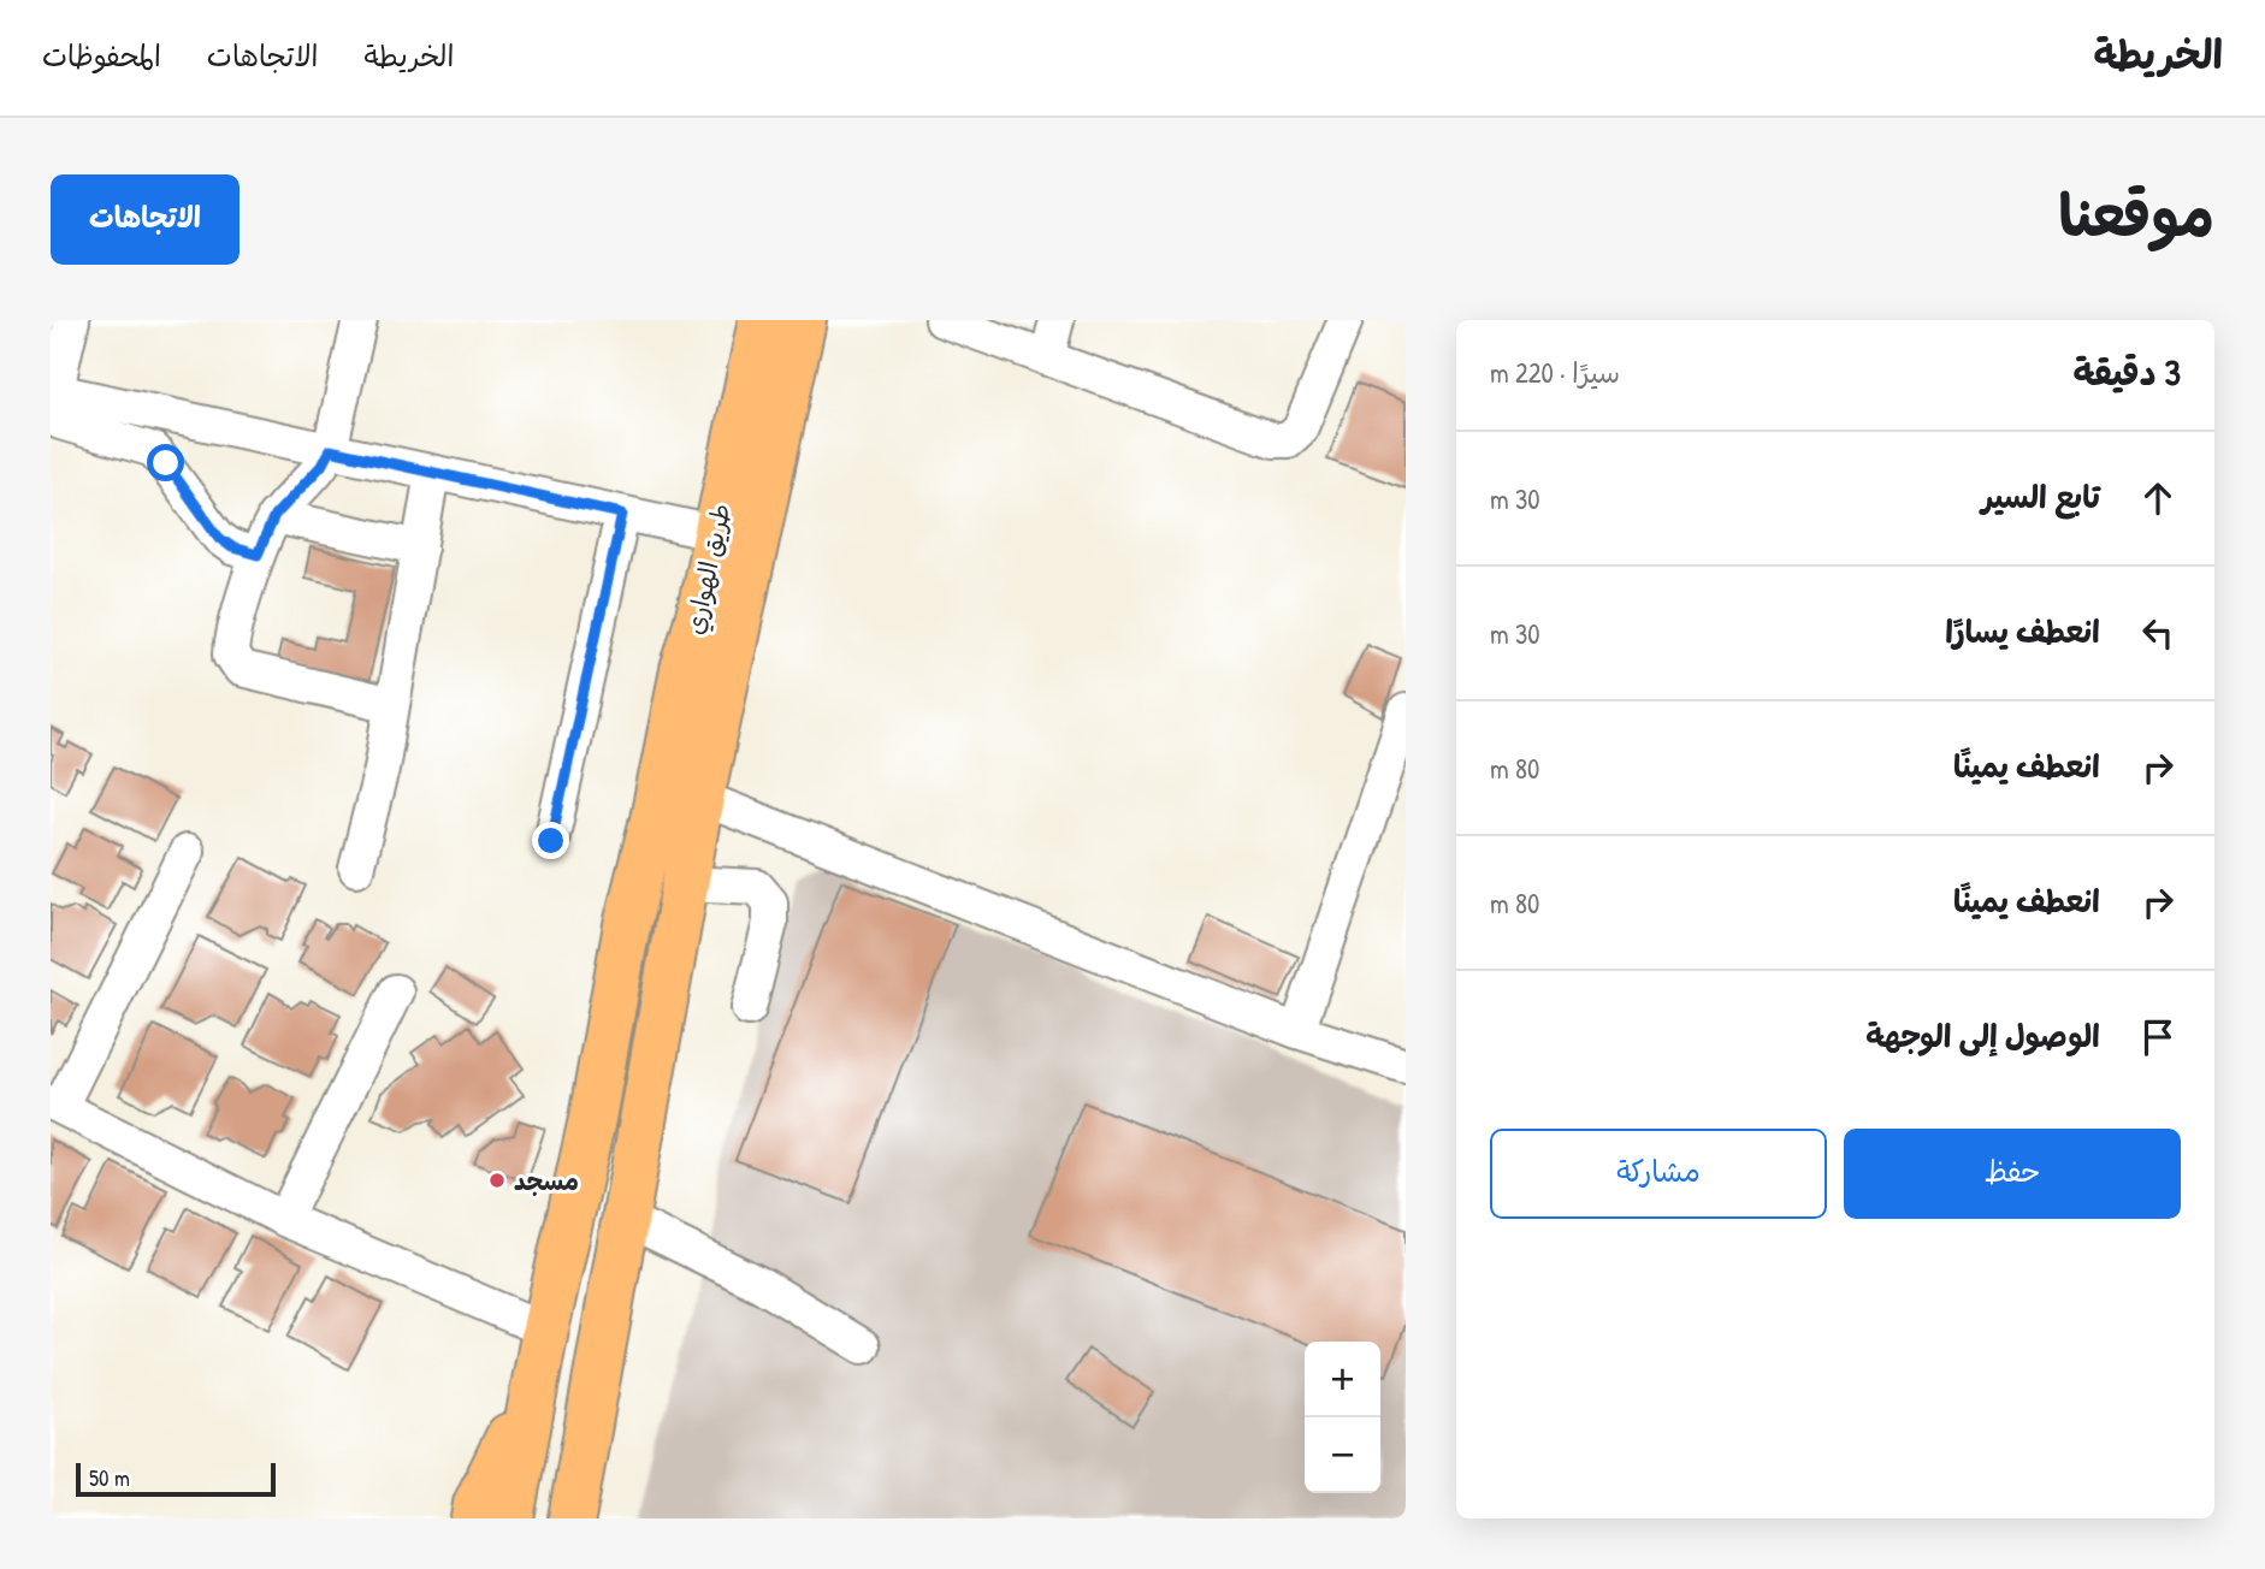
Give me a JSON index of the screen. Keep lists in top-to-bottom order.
{
  "streets": {
    "highway": ["طريق الهواري"]
  },
  "places": ["مسجد"],
  "scale_bar": "50 m",
  "page": {
    "header": "الخريطة",
    "nav": ["الخريطة", "الاتجاهات", "المحفوظات"],
    "title": "موقعنا",
    "buttons": [
      "الاتجاهات",
      ["حفظ", "مشاركة"]
    ],
    "heading": ["3 دقيقة", "سيرًا · 220 m"],
    "list": [
      ["تابع السير", "30 m"],
      ["انعطف يسارًا", "30 m"],
      ["انعطف يمينًا", "80 m"],
      ["انعطف يمينًا", "80 m"],
      "الوصول إلى الوجهة"
    ],
    "map_buttons": ["+", "−"],
    "scale": "50 m"
  }
}
